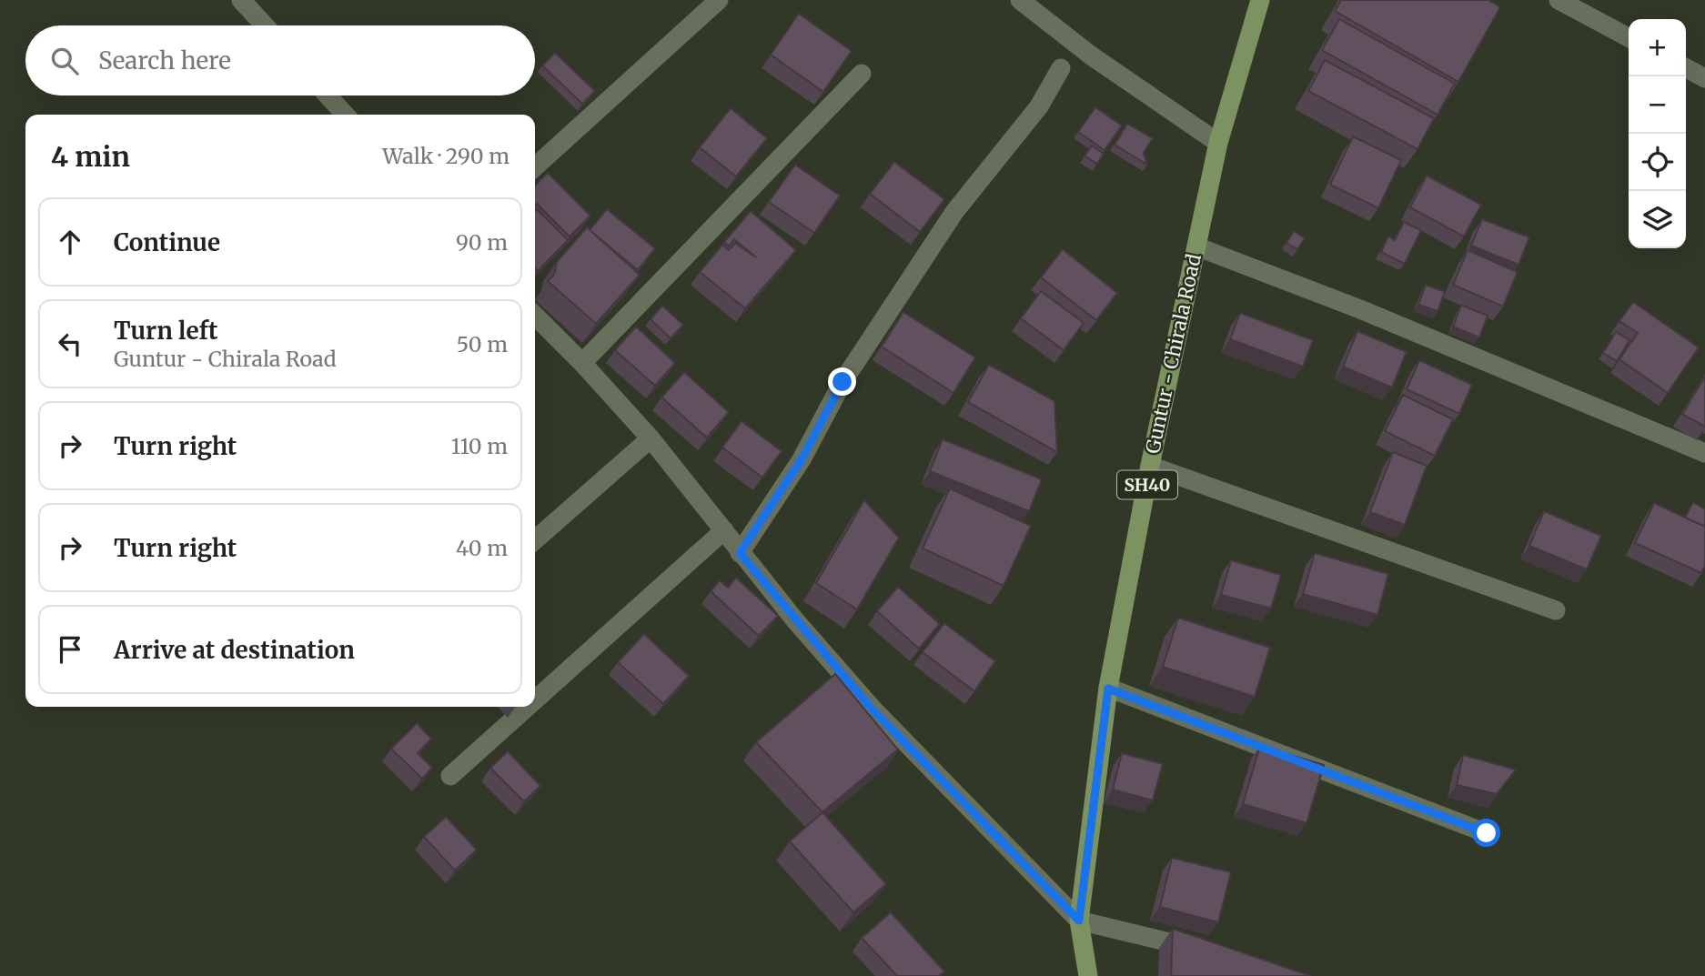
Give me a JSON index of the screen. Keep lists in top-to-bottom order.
{
  "streets": {
    "main road": ["Guntur - Chirala Road", "SH40"]
  },
  "page": {
    "map_buttons": ["+", "−"],
    "search": "Search here",
    "heading": ["4 min", "Walk · 290 m"],
    "list": [
      ["Continue", "90 m"],
      ["Turn left", "Guntur - Chirala Road", "50 m"],
      ["Turn right", "110 m"],
      ["Turn right", "40 m"],
      "Arrive at destination"
    ]
  }
}
